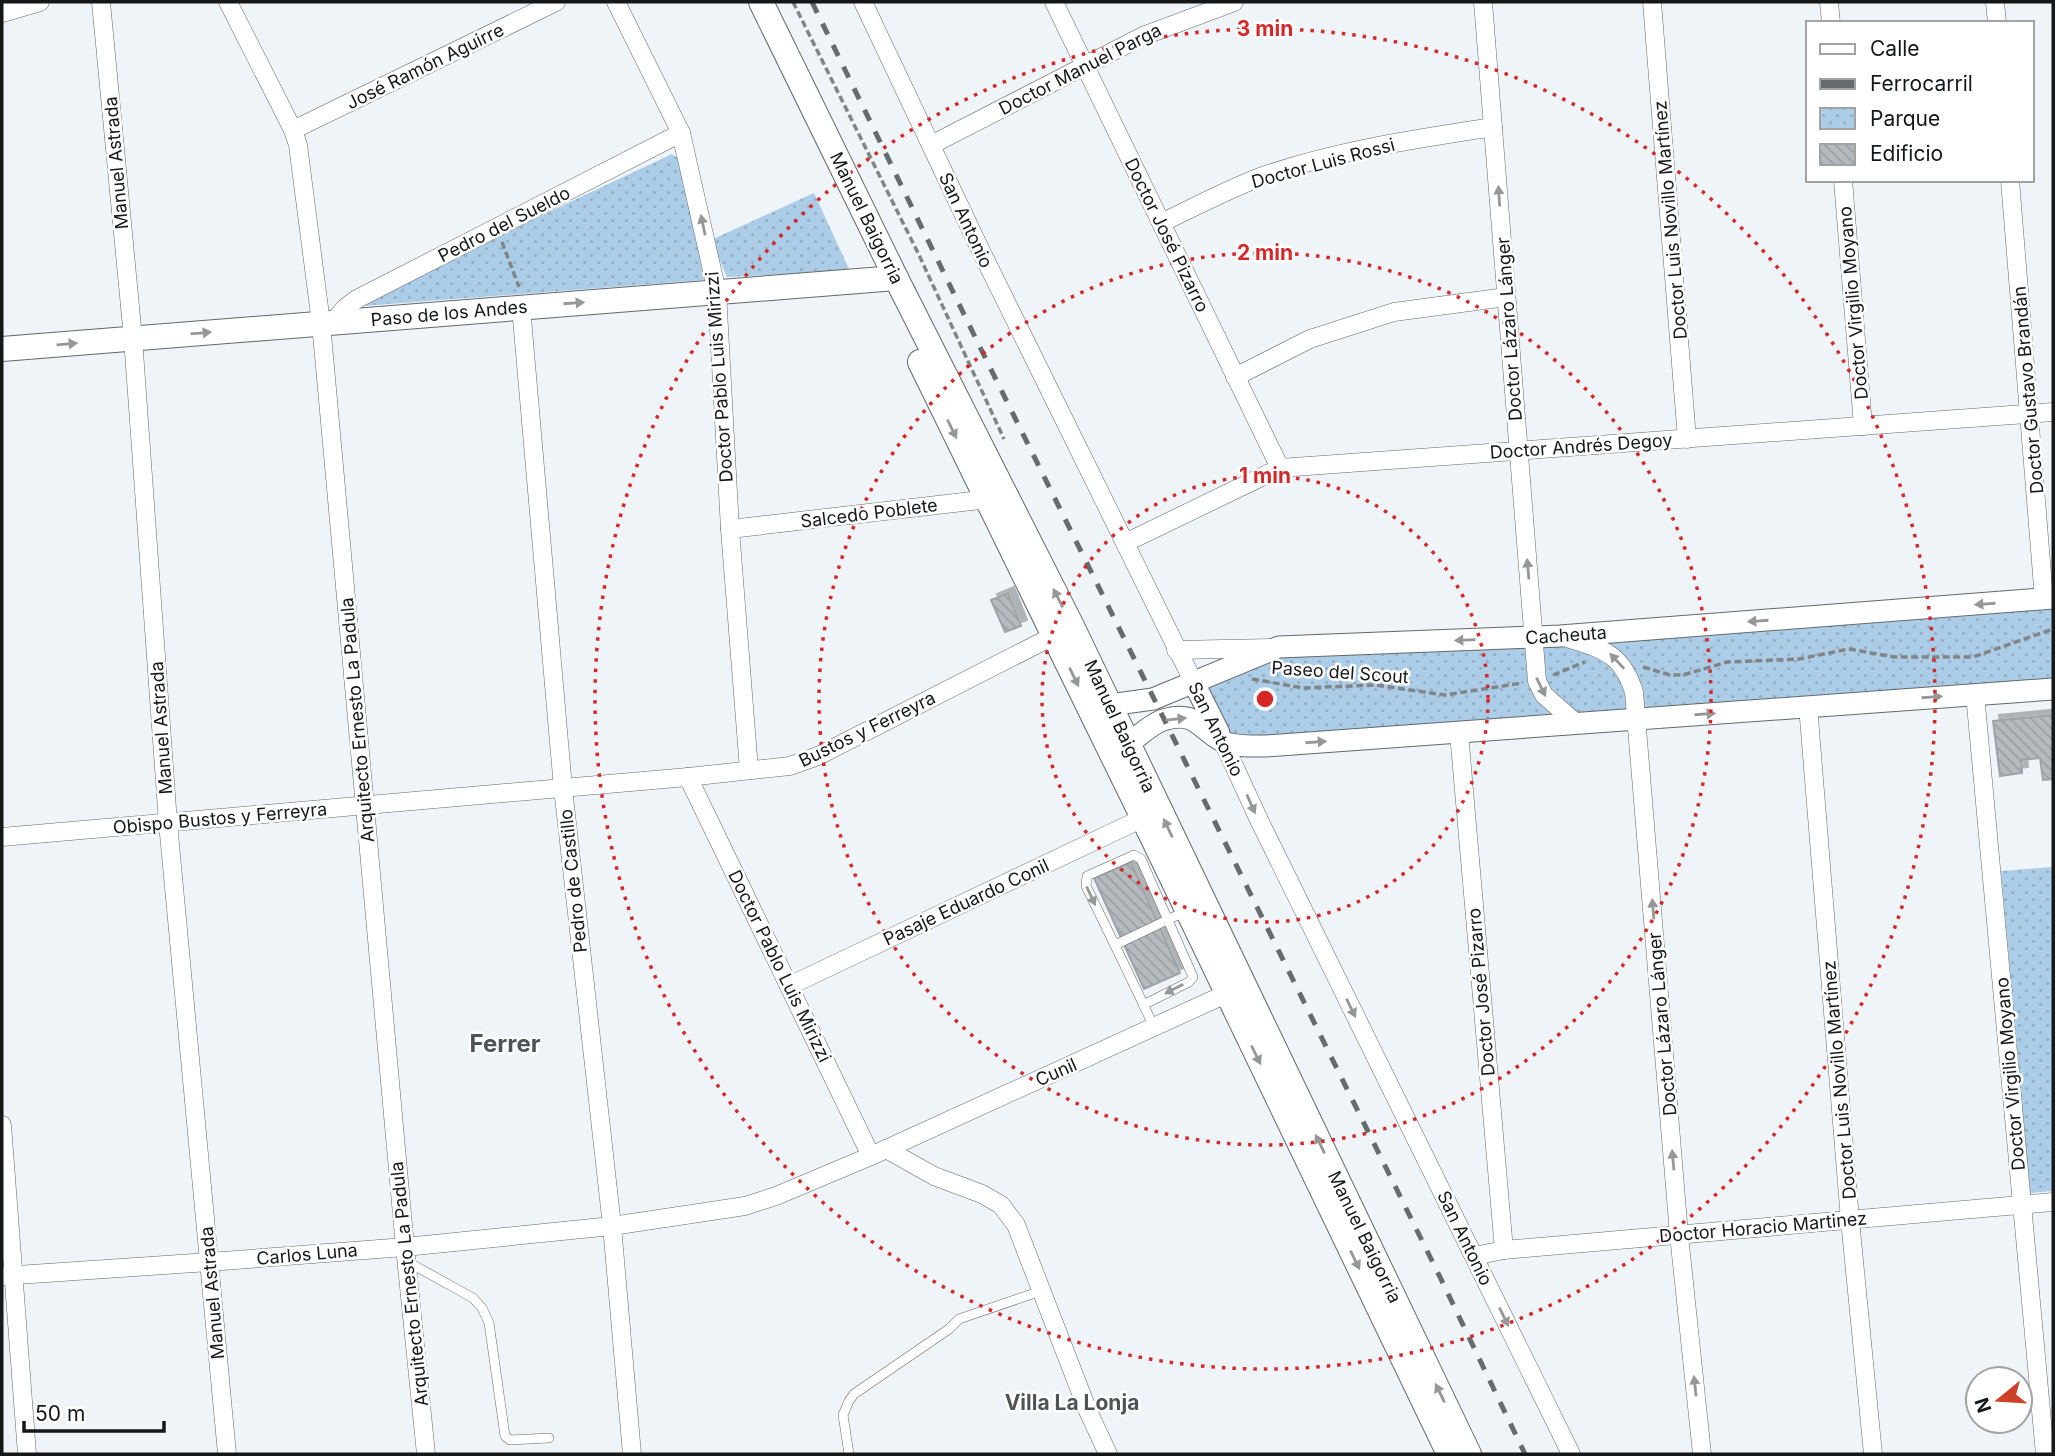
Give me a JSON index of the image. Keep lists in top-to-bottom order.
{
  "streets": {
    "main road": ["Manuel Baigorria", "Paso de los Andes"],
    "street": [
      "José Ramón Aguirre",
      "Doctor Manuel Parga",
      "Manuel Astrada",
      "Doctor Luis Rossi",
      "San Antonio",
      "Doctor Luis Novillo Martínez",
      "Pedro del Sueldo",
      "Doctor José Pizarro",
      "Doctor Virgilio Moyano",
      "Doctor Lázaro Lánger",
      "Doctor Pablo Luis Mirizzi",
      "Doctor Gustavo Brandán",
      "Doctor Andrés Degoy",
      "Salcedo Poblete",
      "Cacheuta",
      "Arquitecto Ernesto La Padula",
      "Bustos y Ferreyra",
      "Obispo Bustos y Ferreyra",
      "Pedro de Castillo",
      "Pasaje Eduardo Conil",
      "Cunil",
      "Doctor Horacio Martinez",
      "Carlos Luna"
    ],
    "path": ["Paseo del Scout"]
  },
  "crossings": [
    ["José Ramón Aguirre", "Arquitecto Ernesto La Padula"],
    ["Doctor Manuel Parga", "San Antonio"],
    ["Doctor Manuel Parga", "Doctor José Pizarro"],
    ["Manuel Astrada", "Paso de los Andes"],
    ["Manuel Astrada", "Obispo Bustos y Ferreyra"],
    ["Manuel Astrada", "Carlos Luna"],
    ["Doctor Luis Rossi", "Doctor José Pizarro"],
    ["Doctor Luis Rossi", "Doctor Lázaro Lánger"],
    ["Manuel Baigorria", "Paso de los Andes"],
    ["Manuel Baigorria", "Salcedo Poblete"],
    ["Manuel Baigorria", "Cacheuta"],
    ["Manuel Baigorria", "Bustos y Ferreyra"],
    ["Manuel Baigorria", "Pasaje Eduardo Conil"],
    ["Manuel Baigorria", "Cunil"],
    ["San Antonio", "Doctor Andrés Degoy"],
    ["San Antonio", "Cacheuta"],
    ["San Antonio", "Doctor Horacio Martinez"],
    ["Doctor Luis Novillo Martínez", "Doctor Andrés Degoy"],
    ["Doctor Luis Novillo Martínez", "Doctor Horacio Martinez"],
    ["Pedro del Sueldo", "Paso de los Andes"],
    ["Pedro del Sueldo", "Doctor Pablo Luis Mirizzi"],
    ["Pedro del Sueldo", "Arquitecto Ernesto La Padula"],
    ["Doctor José Pizarro", "Doctor Andrés Degoy"],
    ["Doctor José Pizarro", "Doctor Horacio Martinez"],
    ["Doctor Virgilio Moyano", "Doctor Andrés Degoy"],
    ["Doctor Virgilio Moyano", "Doctor Horacio Martinez"],
    ["Paso de los Andes", "Doctor Pablo Luis Mirizzi"],
    ["Paso de los Andes", "Arquitecto Ernesto La Padula"],
    ["Paso de los Andes", "Pedro de Castillo"],
    ["Doctor Lázaro Lánger", "Doctor Andrés Degoy"],
    ["Doctor Lázaro Lánger", "Cacheuta"],
    ["Doctor Lázaro Lánger", "Paseo del Scout"],
    ["Doctor Lázaro Lánger", "Doctor Horacio Martinez"],
    ["Doctor Pablo Luis Mirizzi", "Salcedo Poblete"],
    ["Doctor Pablo Luis Mirizzi", "Bustos y Ferreyra"],
    ["Doctor Pablo Luis Mirizzi", "Pasaje Eduardo Conil"],
    ["Doctor Pablo Luis Mirizzi", "Cunil"],
    ["Doctor Gustavo Brandán", "Doctor Andrés Degoy"],
    ["Doctor Gustavo Brandán", "Cacheuta"],
    ["Arquitecto Ernesto La Padula", "Obispo Bustos y Ferreyra"],
    ["Arquitecto Ernesto La Padula", "Carlos Luna"],
    ["Bustos y Ferreyra", "Obispo Bustos y Ferreyra"],
    ["Bustos y Ferreyra", "Pedro de Castillo"],
    ["Obispo Bustos y Ferreyra", "Pedro de Castillo"],
    ["Pedro de Castillo", "Cunil"],
    ["Pedro de Castillo", "Carlos Luna"],
    ["Cunil", "Carlos Luna"]
  ],
  "one_way": ["San Antonio", "Paso de los Andes", "Doctor Lázaro Lánger"],
  "districts": ["Ferrer", "Villa La Lonja"],
  "legend": [
    "Calle",
    "Ferrocarril",
    "Parque",
    "Edificio"
  ],
  "scale_bar": "50 m",
  "north": "left",
  "rings": ["3 min", "2 min", "1 min"]
}
